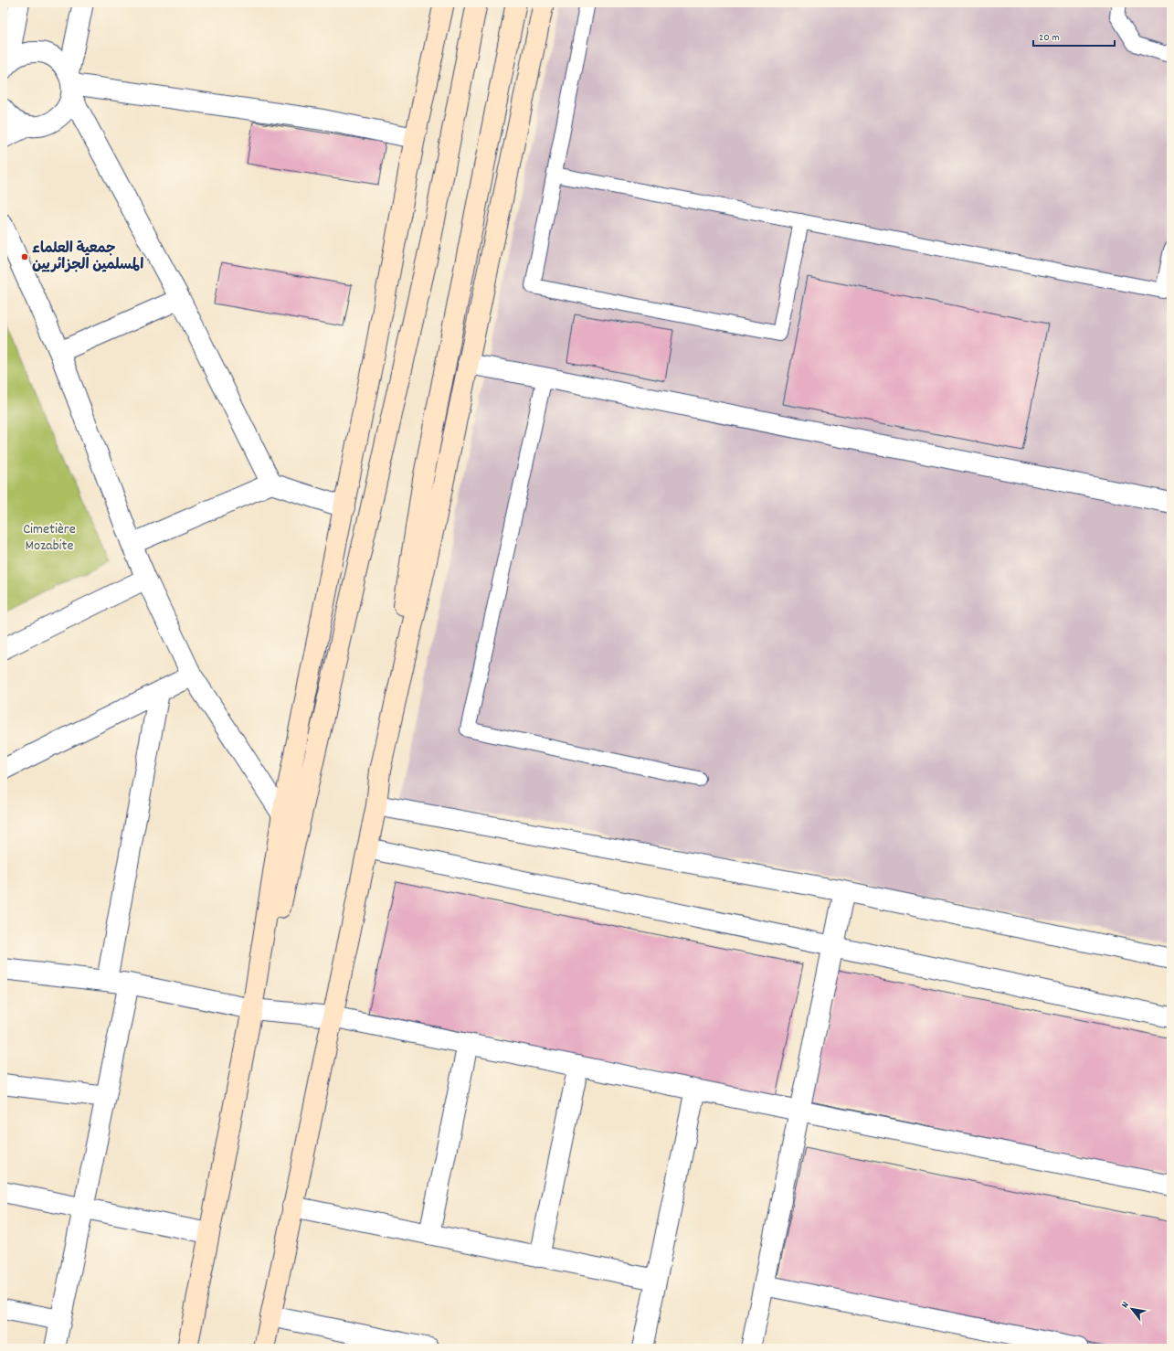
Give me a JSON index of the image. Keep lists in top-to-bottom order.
{
  "parks": ["Cimetière Mozabite"],
  "places": ["جمعية العلماء المسلمين الجزائريين"],
  "scale_bar": "20 m",
  "north": "top left"
}
